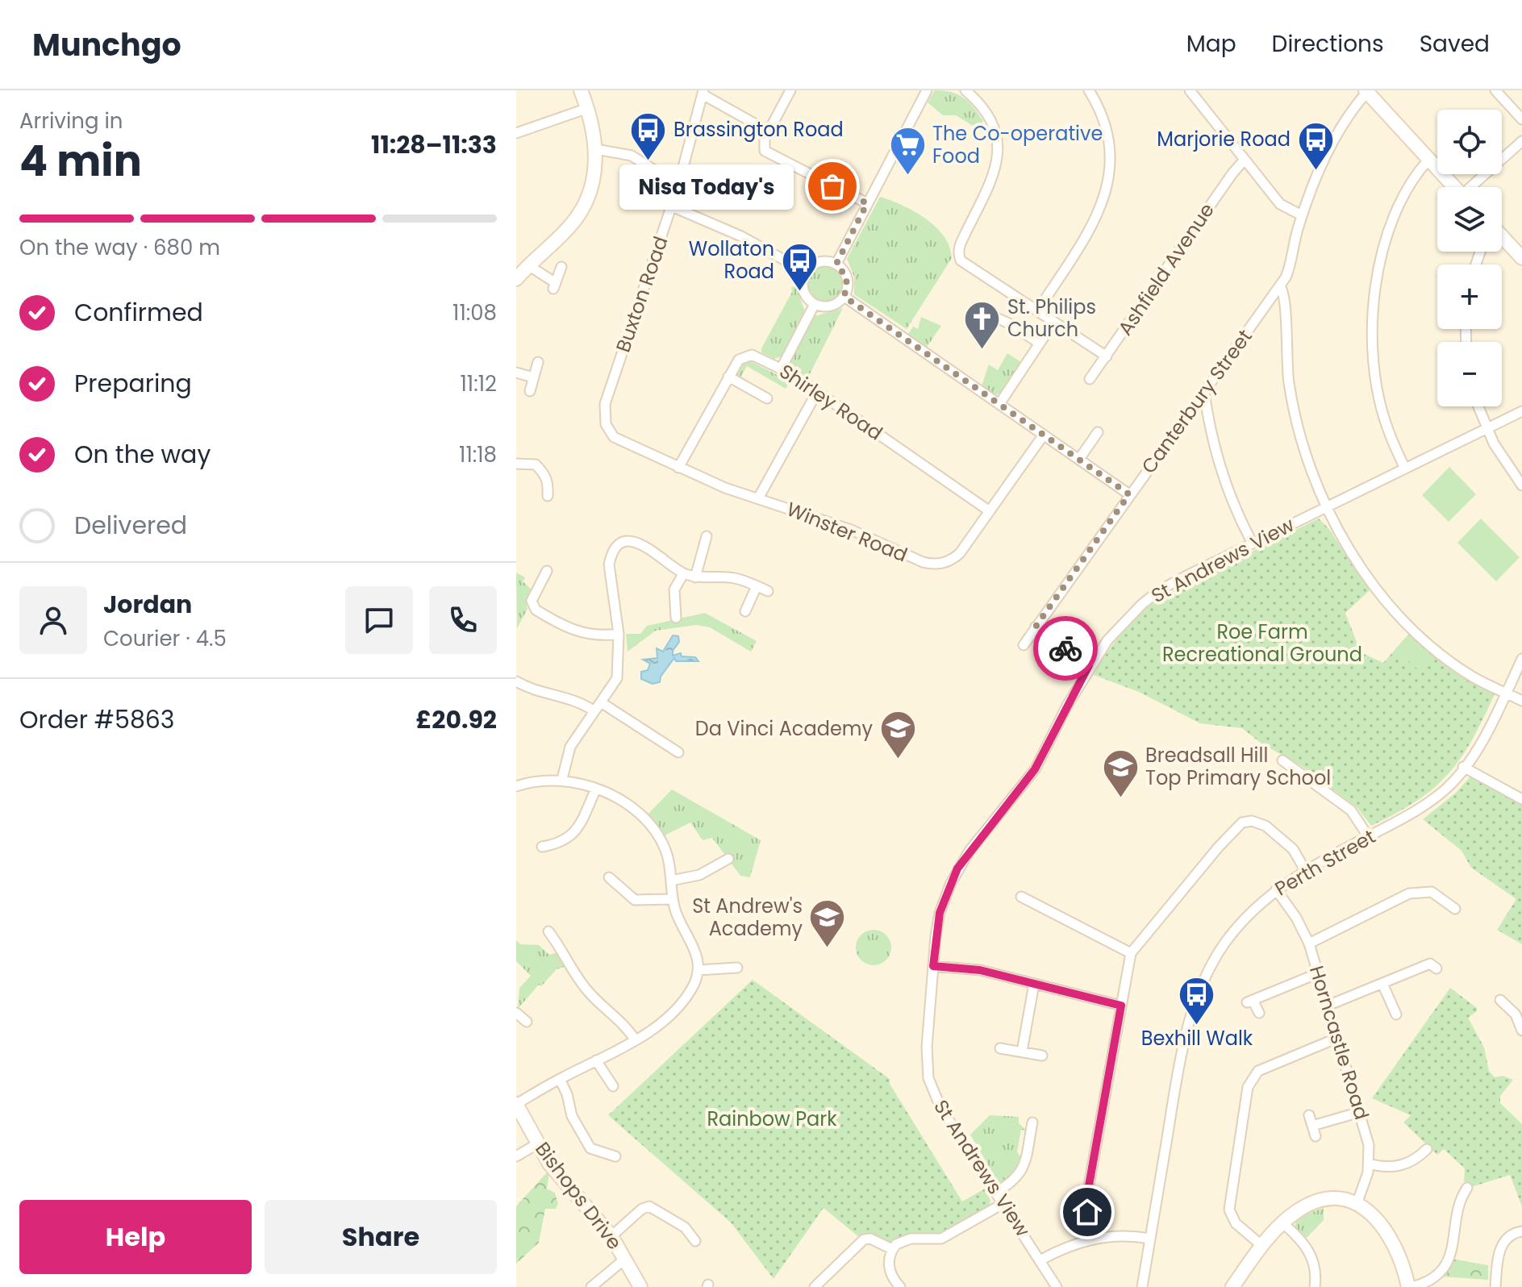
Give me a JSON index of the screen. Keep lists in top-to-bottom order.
{
  "streets": {
    "street": [
      "Ashfield Avenue",
      "Buxton Road",
      "Canterbury Street",
      "Shirley Road",
      "Winster Road",
      "St Andrews View",
      "Perth Street",
      "Horncastle Road",
      "Bishops Drive"
    ]
  },
  "crossings": [
    ["Buxton Road", "Winster Road"],
    ["Shirley Road", "Winster Road"],
    ["Perth Street", "Horncastle Road"]
  ],
  "parks": ["Roe Farm Recreational Ground", "Rainbow Park"],
  "places": {
    "bus stop": [
      "Brassington Road",
      "Marjorie Road",
      "Wollaton Road",
      "Bexhill Walk"
    ],
    "supermarket": ["The Co-operative Food"],
    "other": ["Nisa Today's"],
    "church": ["St. Philips Church"],
    "school or university": ["Da Vinci Academy", "Breadsall Hill Top Primary School", "St Andrew's Academy"]
  },
  "page": {
    "header": "Munchgo",
    "nav": ["Map", "Directions", "Saved"],
    "heading": ["4 min", "Arriving in", "11:28–11:33"],
    "panel": [
      "Jordan",
      "Courier · 4.5",
      "Order #5863",
      "£20.92"
    ],
    "map_buttons": ["+", "−"],
    "bubble": "Nisa Today's",
    "bar": "On the way · 680 m",
    "list": [
      ["Confirmed", "11:08"],
      ["Preparing", "11:12"],
      ["On the way", "11:18"],
      "Delivered"
    ],
    "buttons": ["Help", "Share"]
  }
}
